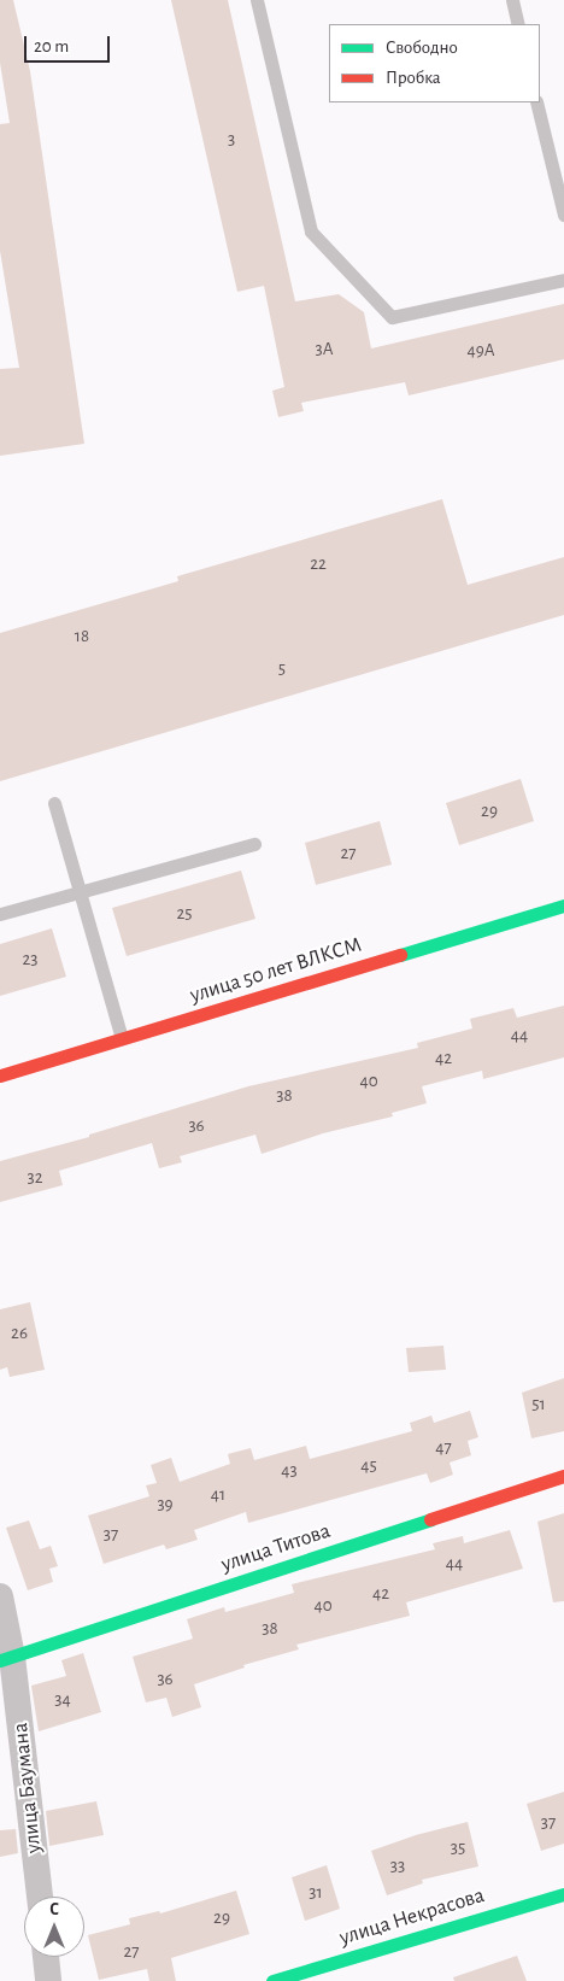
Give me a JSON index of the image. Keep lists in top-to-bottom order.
{
  "streets": {
    "street": [
      "улица 50 лет ВЛКСМ",
      "улица Титова",
      "улица Баумана",
      "улица Некрасова"
    ]
  },
  "crossings": [
    ["улица Титова", "улица Баумана"]
  ],
  "house_numbers": [
    "3",
    "3А",
    "49А",
    "22",
    "18",
    "5",
    "29",
    "27",
    "25",
    "23",
    "44",
    "42",
    "40",
    "38",
    "36",
    "32",
    "26",
    "51",
    "47",
    "45",
    "43",
    "41",
    "39",
    "37",
    "44",
    "42",
    "40",
    "38",
    "36",
    "34",
    "37",
    "35",
    "33",
    "31",
    "29",
    "27"
  ],
  "legend": ["Свободно", "Пробка"],
  "scale_bar": "20 m",
  "north": "top"
}
